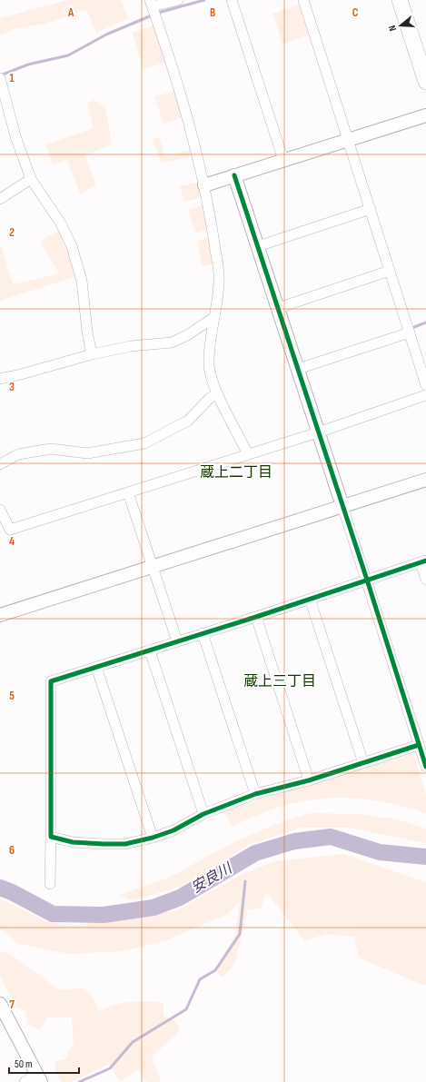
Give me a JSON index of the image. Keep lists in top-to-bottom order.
{
  "districts": ["蔵上二丁目", "蔵上三丁目"],
  "water": ["安良川"],
  "scale_bar": "50 m",
  "north": "left",
  "grid": {
    "columns": ["A", "B", "C"],
    "rows": [
      "1",
      "2",
      "3",
      "4",
      "5",
      "6",
      "7"
    ]
  }
}
